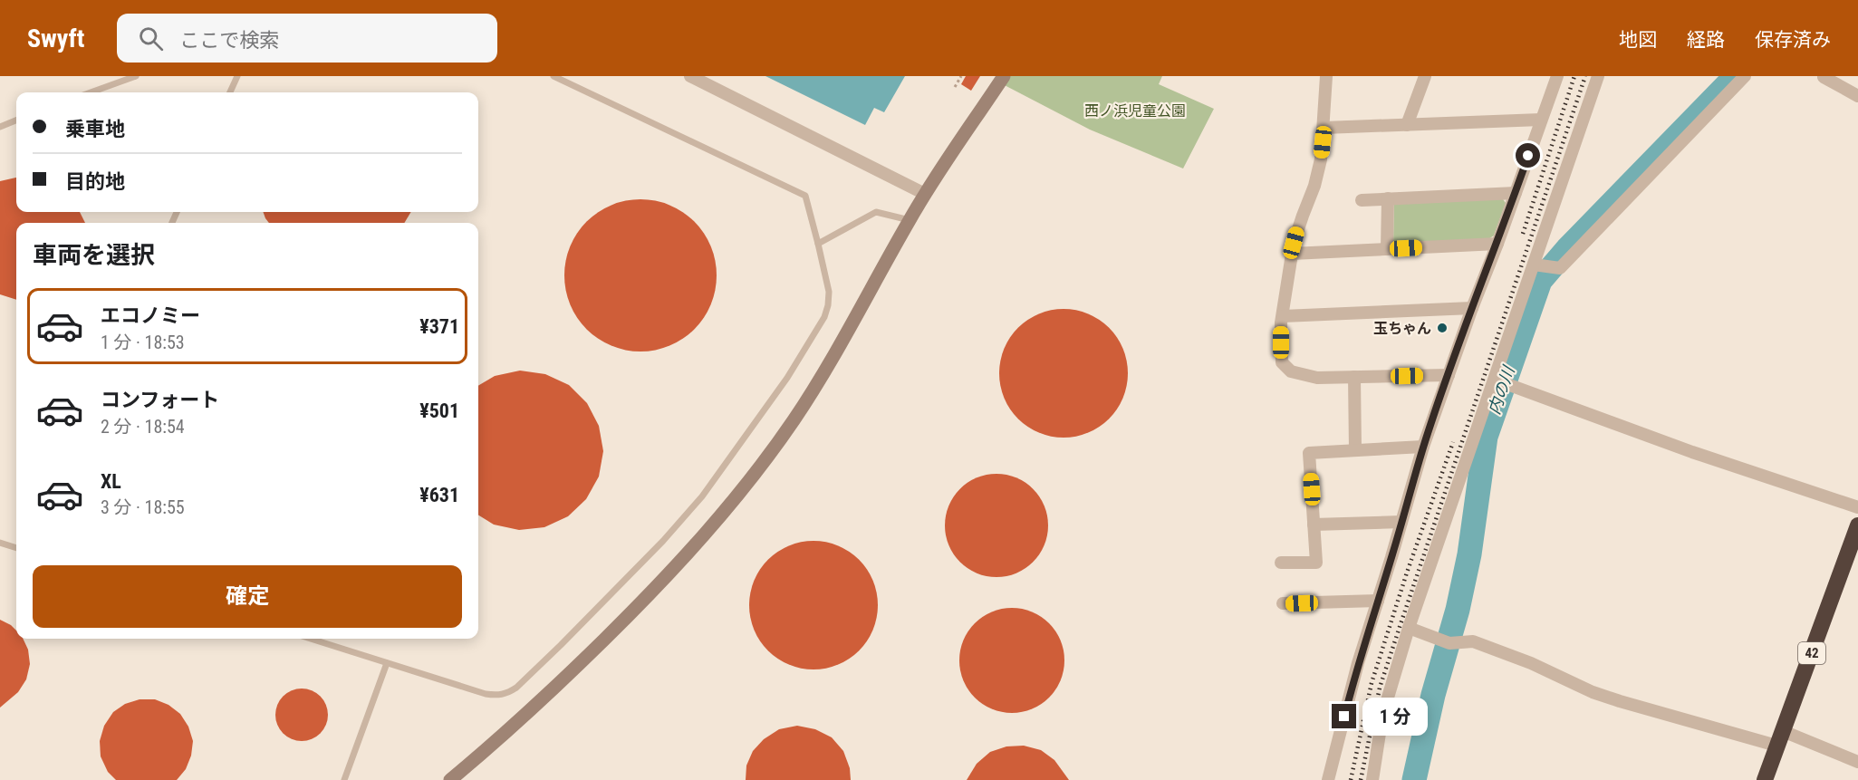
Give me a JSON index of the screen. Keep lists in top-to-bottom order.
{
  "streets": {
    "highway": ["42"]
  },
  "water": ["内の川"],
  "parks": ["西ノ浜児童公園"],
  "places": ["玉ちゃん"],
  "page": {
    "header": "Swyft",
    "search": "ここで検索",
    "nav": ["地図", "経路", "保存済み"],
    "banner": ["乗車地", "目的地"],
    "heading": "車両を選択",
    "list": [
      {
        "name": "エコノミー",
        "note": "1 分 · 18:53",
        "value": "¥371"
      },
      {
        "name": "コンフォート",
        "note": "2 分 · 18:54",
        "value": "¥501"
      },
      {
        "name": "XL",
        "note": "3 分 · 18:55",
        "value": "¥631"
      }
    ],
    "buttons": "確定",
    "bubble": "1 分"
  }
}
